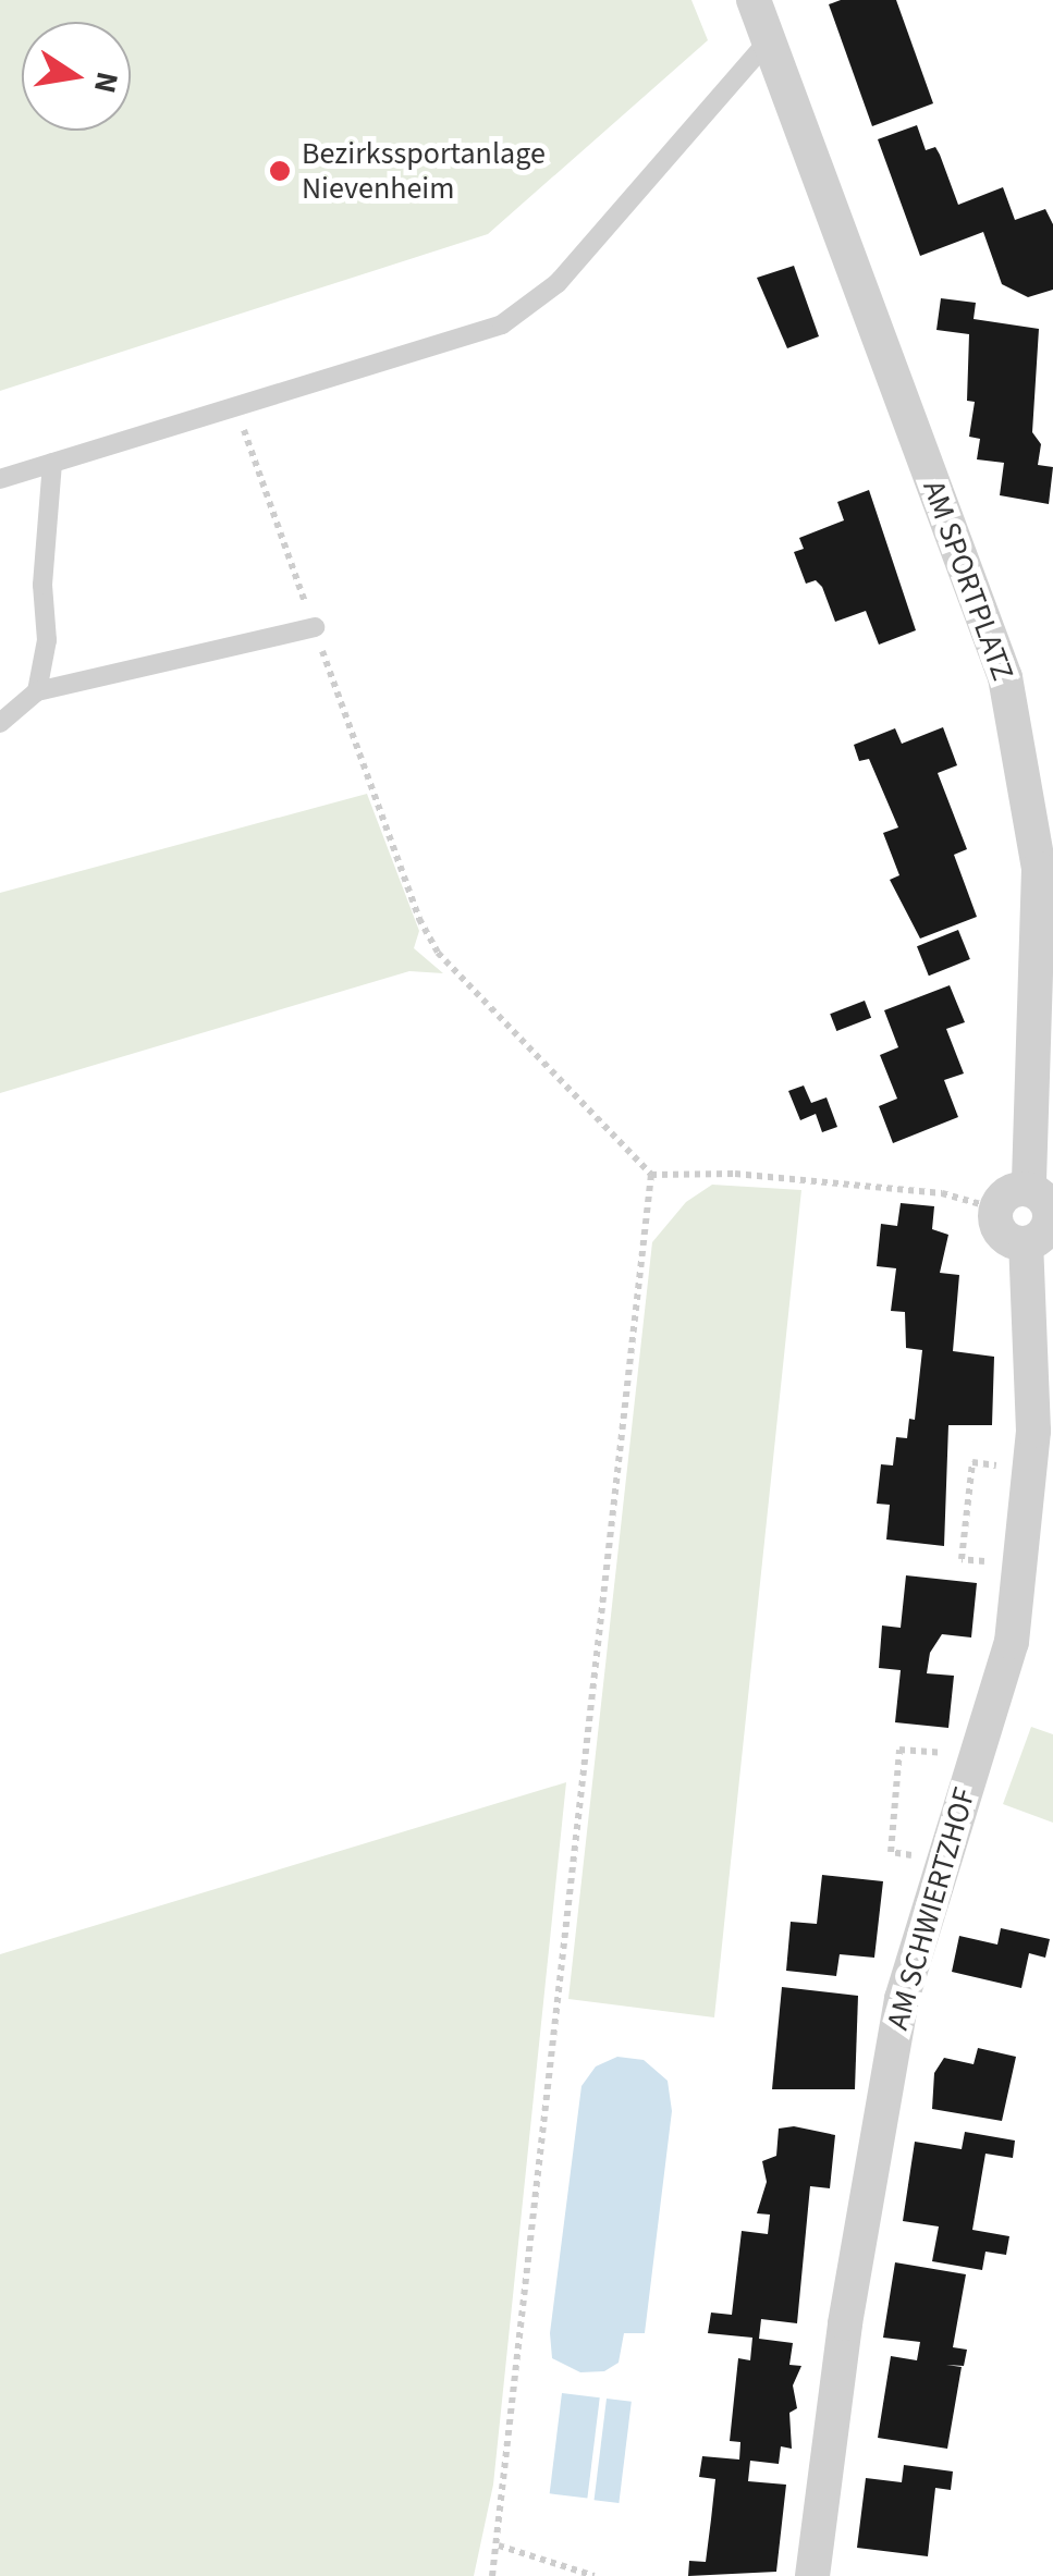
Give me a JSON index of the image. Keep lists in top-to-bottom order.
{
  "streets": {
    "street": ["AM SPORTPLATZ", "AM SCHWIERTZHOF"]
  },
  "crossings": [
    ["AM SPORTPLATZ", "AM SCHWIERTZHOF"]
  ],
  "places": ["Bezirkssportanlage Nievenheim"],
  "north": "right"
}
